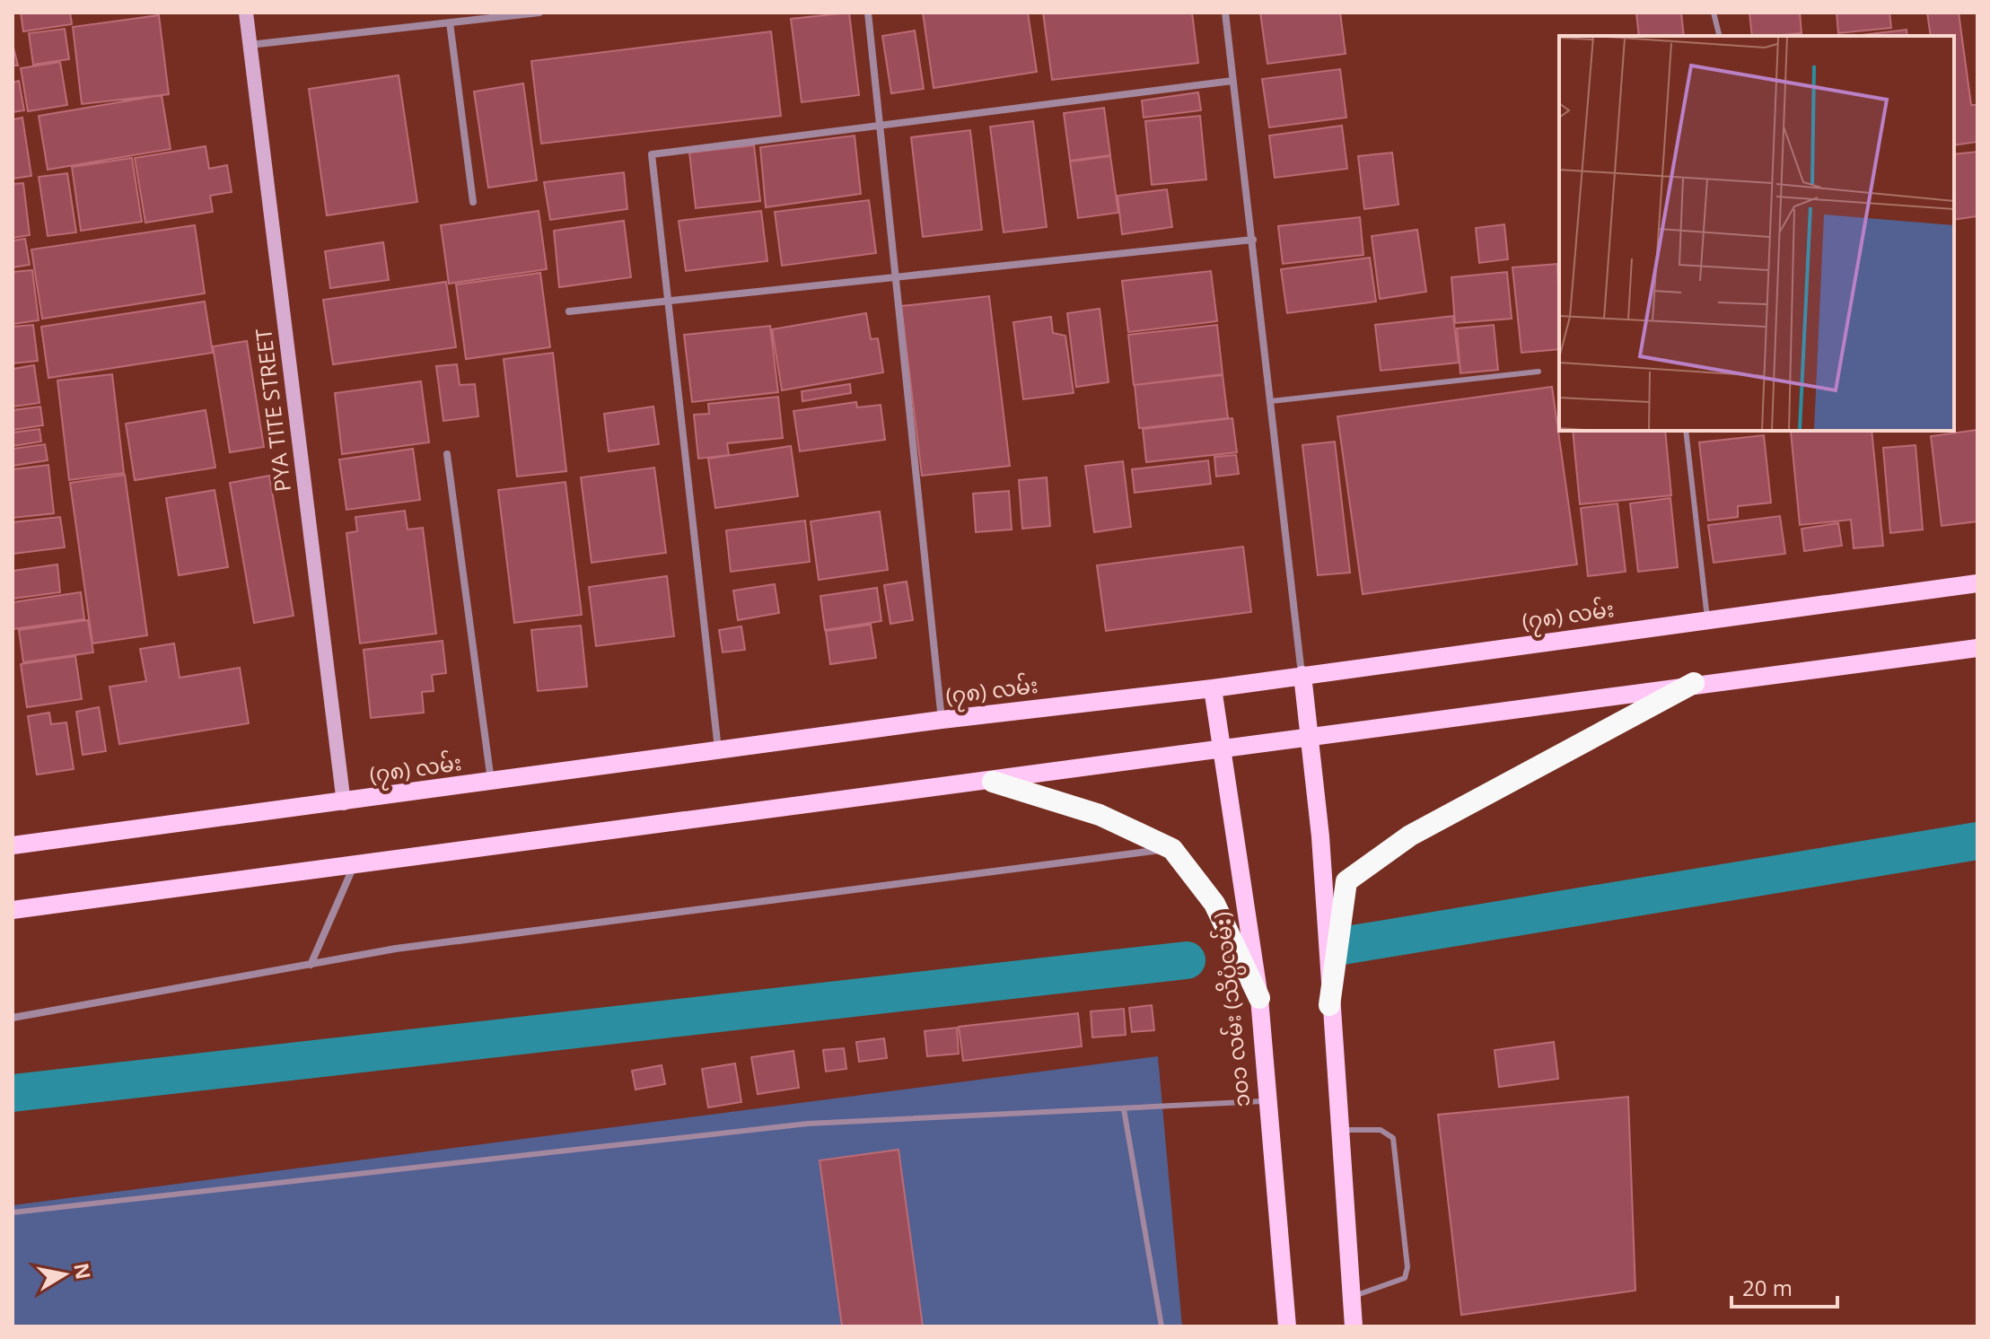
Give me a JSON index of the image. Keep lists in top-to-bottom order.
{
  "streets": {
    "main road": ["(၇၈) လမ်း", "၁၀၁ လမ်း (သိပ္ပံလမ်း)"],
    "street": ["PYA TITE STREET"]
  },
  "crossings": [
    ["PYA TITE STREET", "(၇၈) လမ်း"],
    ["(၇၈) လမ်း", "၁၀၁ လမ်း (သိပ္ပံလမ်း)"]
  ],
  "scale_bar": "20 m",
  "north": "right"
}
